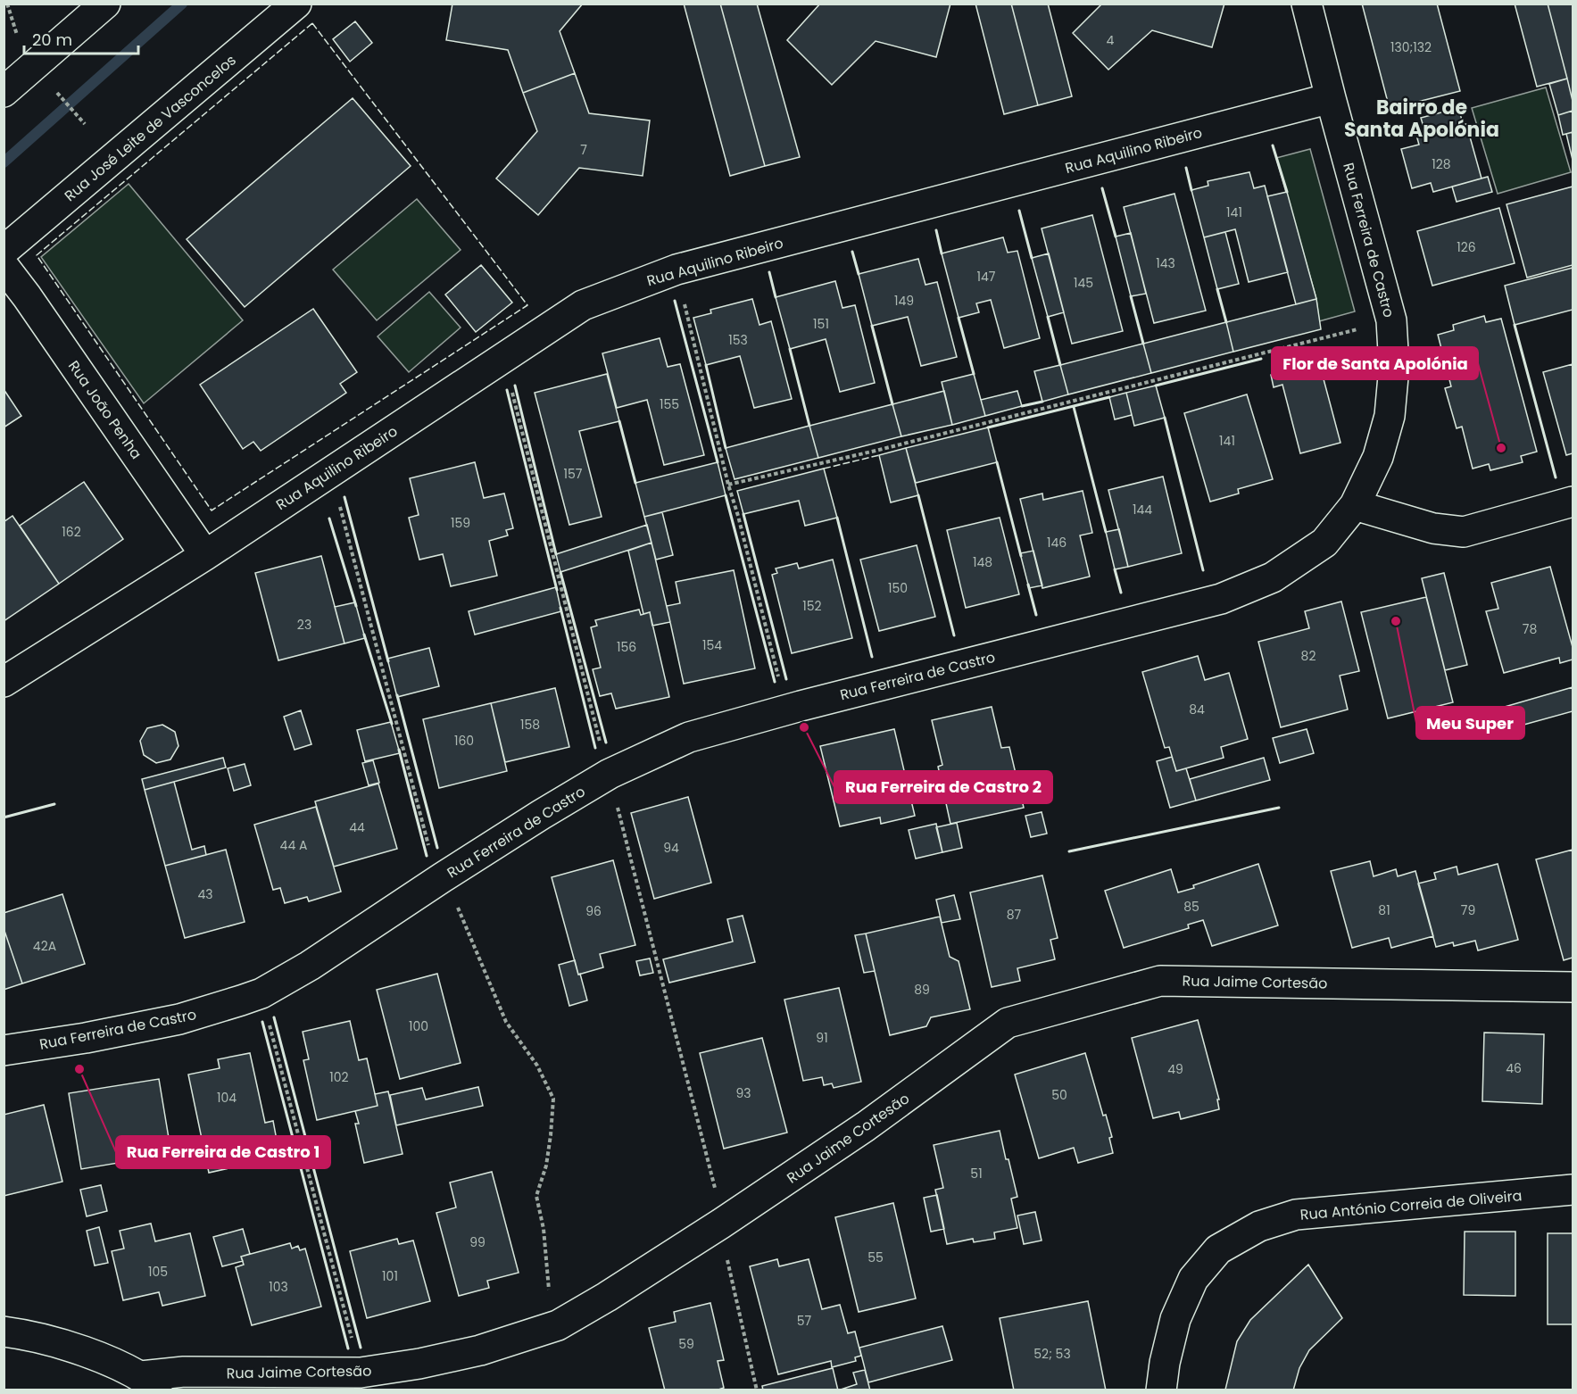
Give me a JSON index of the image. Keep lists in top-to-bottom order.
{
  "streets": {
    "street": [
      "Rua José Leite de Vasconcelos",
      "Rua Aquilino Ribeiro",
      "Rua Ferreira de Castro",
      "Rua João Penha",
      "Rua Jaime Cortesão",
      "Rua António Correia de Oliveira"
    ]
  },
  "crossings": [
    ["Rua Aquilino Ribeiro", "Rua Ferreira de Castro"],
    ["Rua Aquilino Ribeiro", "Rua João Penha"]
  ],
  "districts": ["Bairro de Santa Apolónia"],
  "places": [
    "Flor de Santa Apolónia",
    "Meu Super",
    "Rua Ferreira de Castro 2",
    "Rua Ferreira de Castro 1"
  ],
  "house_numbers": [
    "4",
    "130;132",
    "7",
    "128",
    "141",
    "126",
    "143",
    "147",
    "145",
    "149",
    "151",
    "153",
    "155",
    "141",
    "157",
    "144",
    "159",
    "162",
    "146",
    "148",
    "150",
    "152",
    "23",
    "78",
    "154",
    "156",
    "82",
    "84",
    "158",
    "160",
    "44",
    "44 A",
    "94",
    "43",
    "85",
    "81",
    "79",
    "96",
    "87",
    "42A",
    "89",
    "100",
    "91",
    "46",
    "49",
    "102",
    "93",
    "50",
    "104",
    "51",
    "99",
    "55",
    "105",
    "101",
    "103",
    "57",
    "59",
    "52; 53"
  ],
  "scale_bar": "20 m"
}
